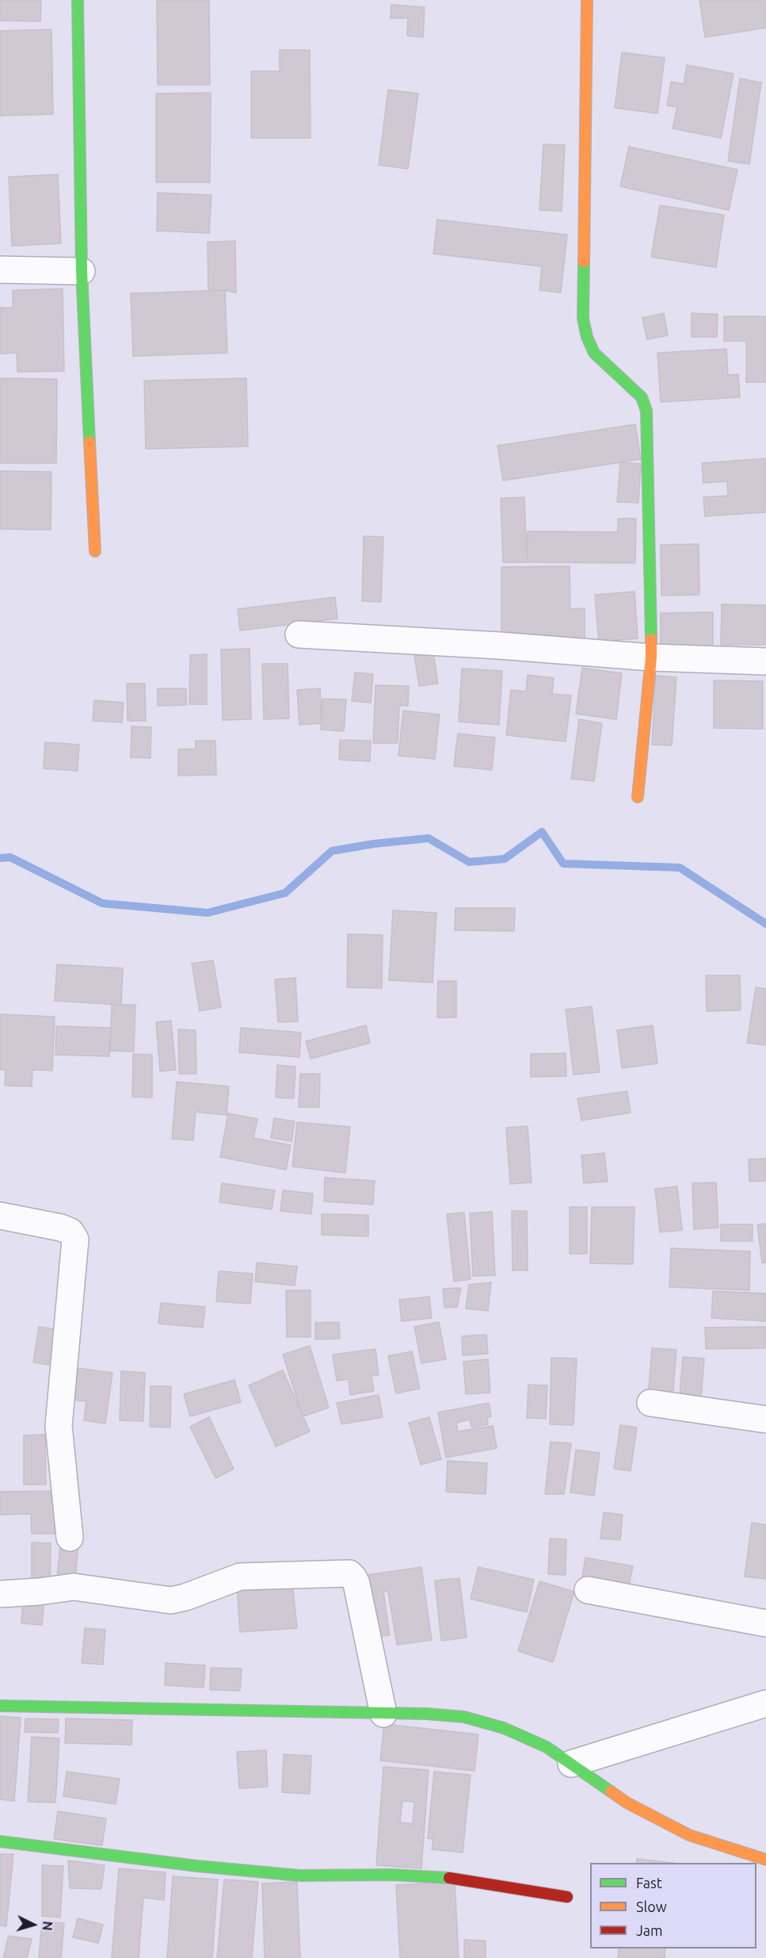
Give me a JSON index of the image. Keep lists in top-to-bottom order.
{
  "legend": ["Fast", "Slow", "Jam"],
  "north": "right"
}
